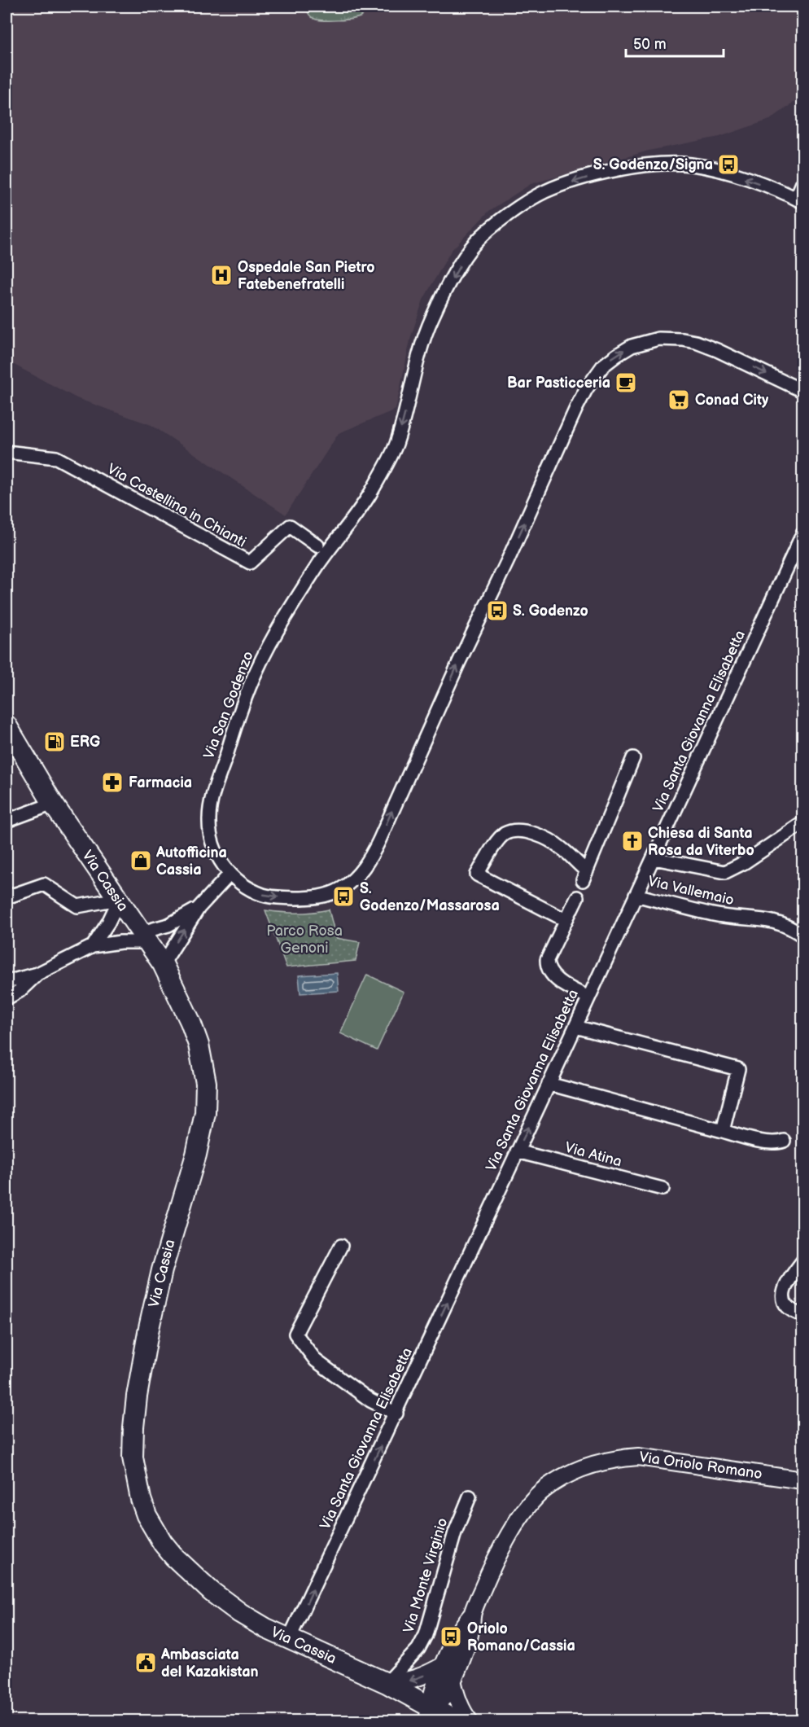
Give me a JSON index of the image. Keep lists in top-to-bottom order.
{
  "streets": {
    "main road": ["Via Cassia"],
    "street": [
      "Via Castellina in Chianti",
      "Via San Godenzo",
      "Via Santa Giovanna Elisabetta",
      "Via Vallemaio",
      "Via Atina",
      "Via Oriolo Romano",
      "Via Monte Virginio"
    ]
  },
  "crossings": [
    ["Via Santa Giovanna Elisabetta", "Via Cassia"],
    ["Via Santa Giovanna Elisabetta", "Via Vallemaio"],
    ["Via Santa Giovanna Elisabetta", "Via Atina"],
    ["Via Cassia", "Via Oriolo Romano"],
    ["Via Cassia", "Via Monte Virginio"]
  ],
  "one_way": ["Via Santa Giovanna Elisabetta"],
  "parks": ["Parco Rosa Genoni"],
  "places": {
    "bus stop": [
      "S. Godenzo/Signa",
      "S. Godenzo",
      "S. Godenzo/Massarosa",
      "Oriolo Romano/Cassia"
    ],
    "hospital": ["Ospedale San Pietro Fatebenefratelli"],
    "cafe": ["Bar Pasticceria"],
    "supermarket": ["Conad City"],
    "fuel station": ["ERG"],
    "pharmacy": ["Farmacia"],
    "church": ["Chiesa di Santa Rosa da Viterbo"],
    "shop": ["Autofficina Cassia"],
    "public building": ["Ambasciata del Kazakistan"]
  },
  "scale_bar": "50 m"
}
